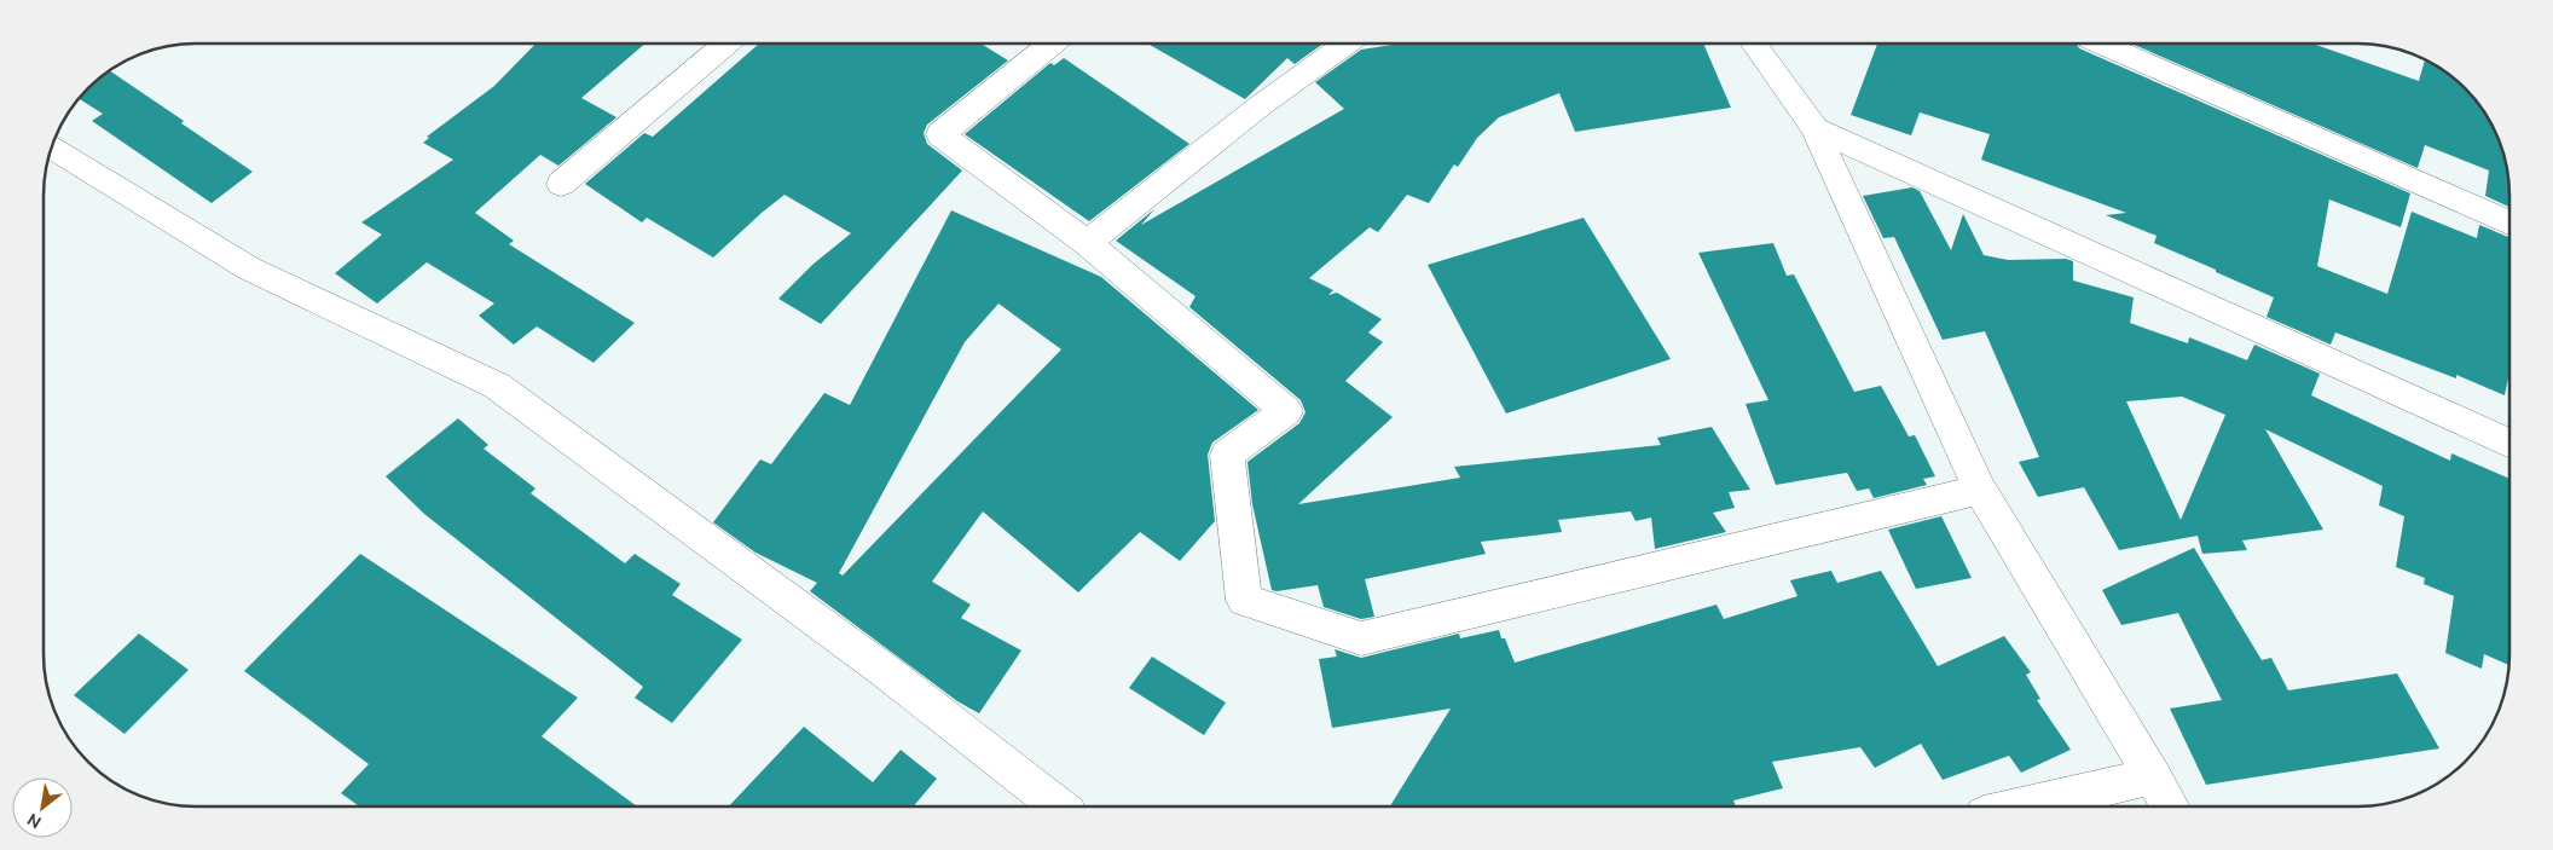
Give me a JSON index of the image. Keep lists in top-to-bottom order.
{
  "north": "bottom left"
}
